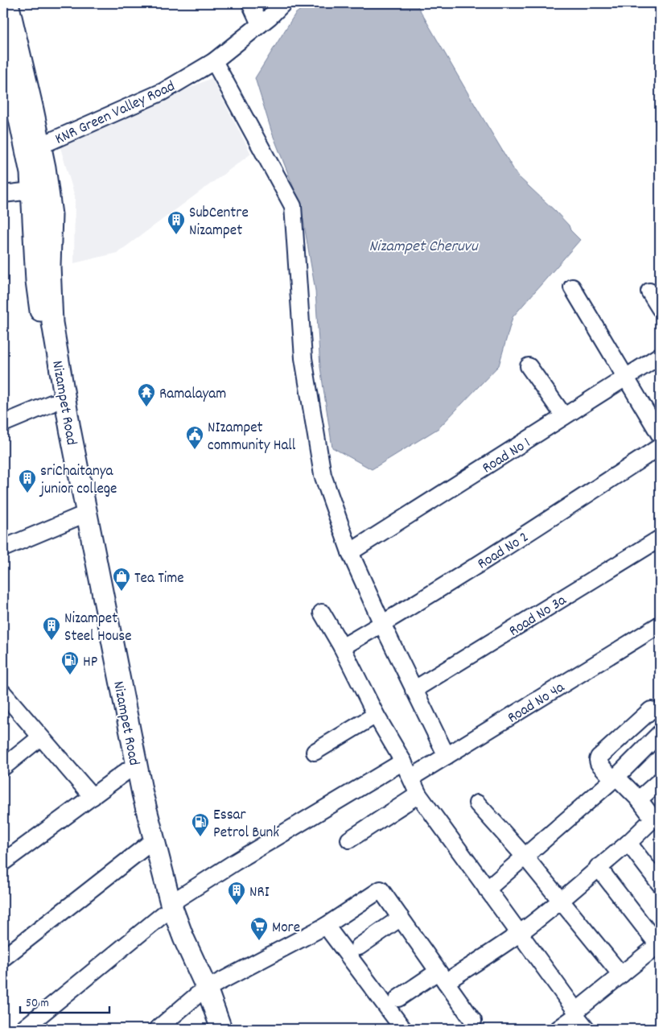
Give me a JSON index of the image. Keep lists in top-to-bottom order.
{
  "streets": {
    "main road": ["Nizampet Road"],
    "street": [
      "KNR Green Valley Road",
      "Road No 1",
      "Road No 2",
      "Road No 3a",
      "Road No 4a"
    ]
  },
  "crossings": [
    ["KNR Green Valley Road", "Nizampet Road"]
  ],
  "water": ["Nizampet Cheruvu"],
  "places": {
    "building": [
      "SubCentre Nizampet",
      "sriChaitanya junior college",
      "Nizampet Steel House",
      "NRI"
    ],
    "temple": ["Ramalayam"],
    "public building": ["NIzampet community Hall"],
    "shop": ["Tea Time"],
    "fuel station": ["HP", "Essar Petrol Bunk"],
    "supermarket": ["More"]
  },
  "scale_bar": "50 m"
}
